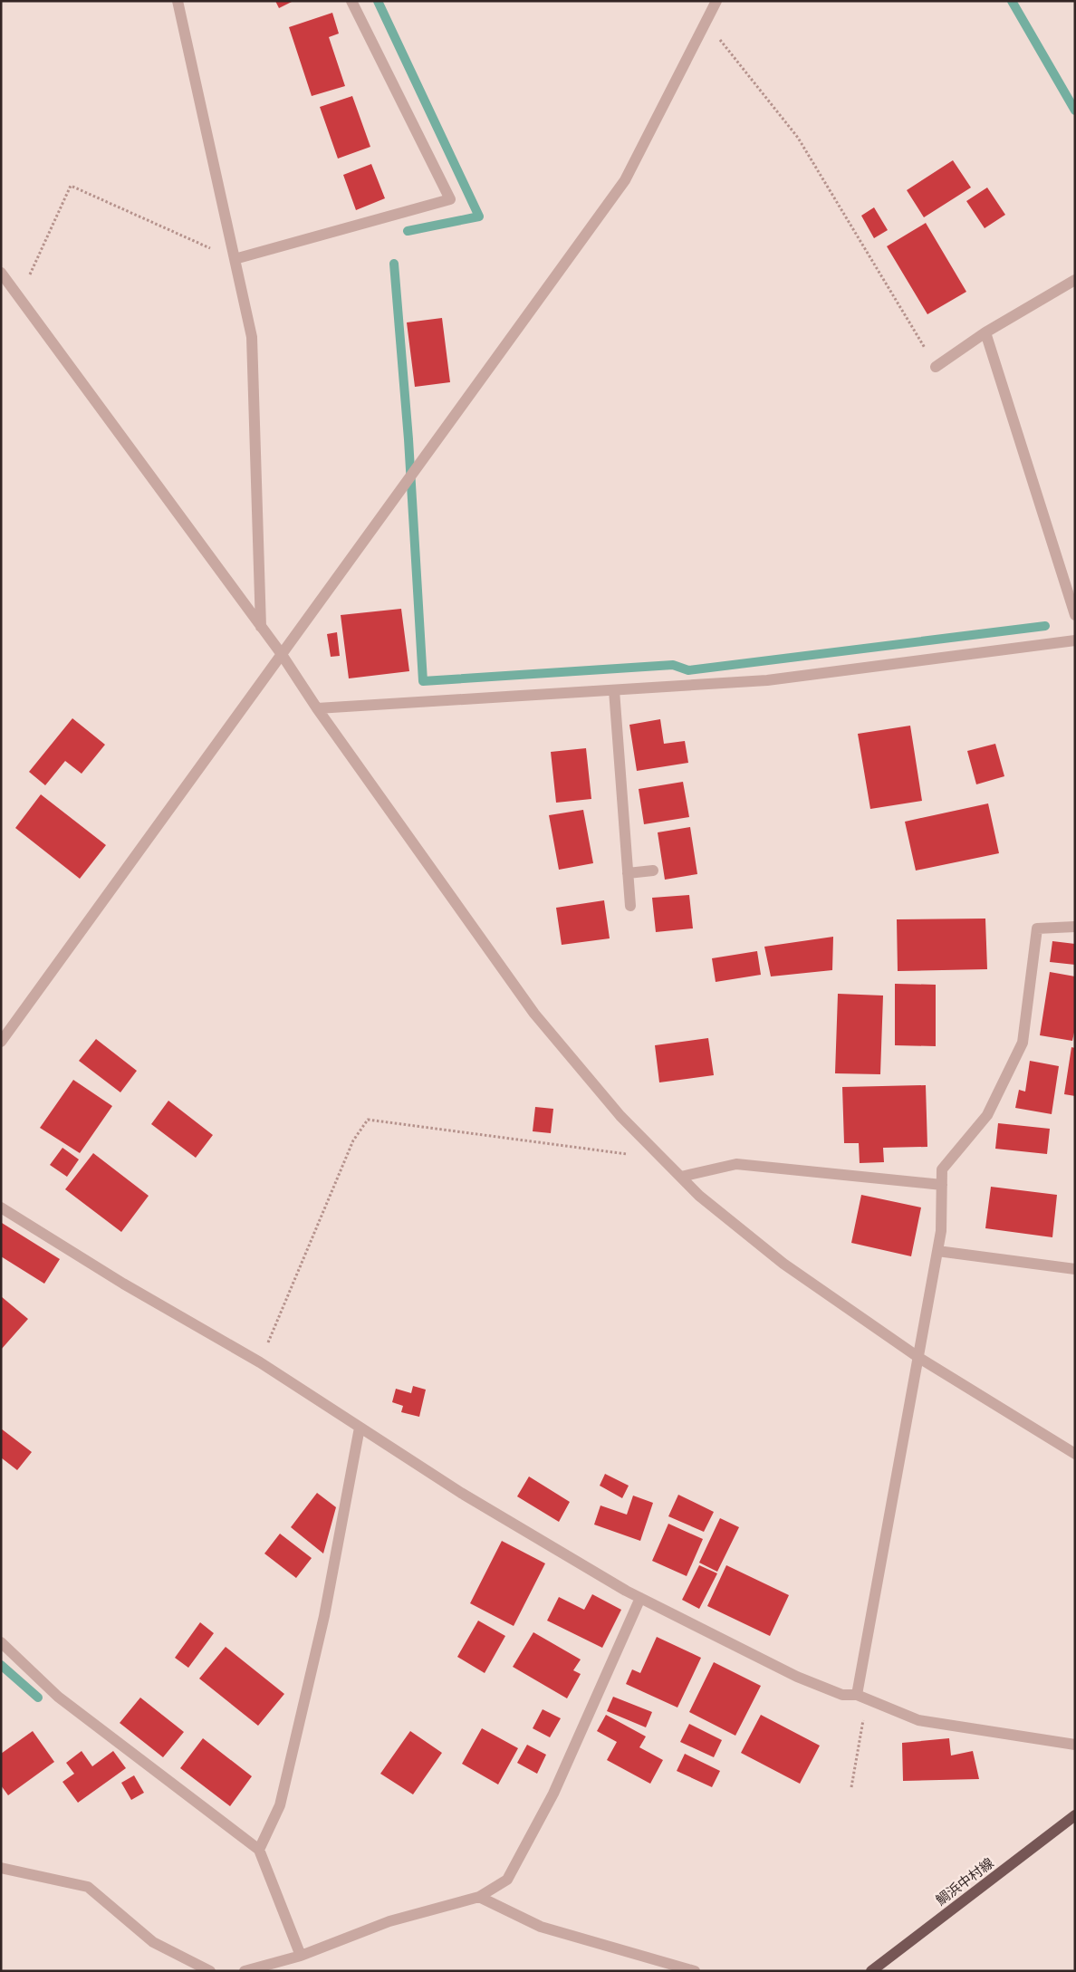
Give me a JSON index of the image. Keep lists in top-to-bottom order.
{
  "streets": {
    "main road": ["鯛浜中村線"]
  }
}
